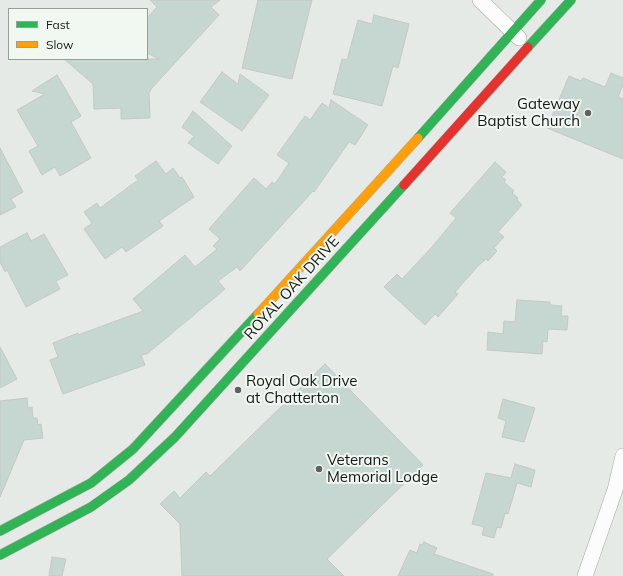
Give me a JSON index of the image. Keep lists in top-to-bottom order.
{
  "streets": {
    "main road": ["ROYAL OAK DRIVE"]
  },
  "places": ["Gateway Baptist Church", "Royal Oak Drive at Chatterton", "Veterans Memorial Lodge"],
  "legend": ["Fast", "Slow"]
}
